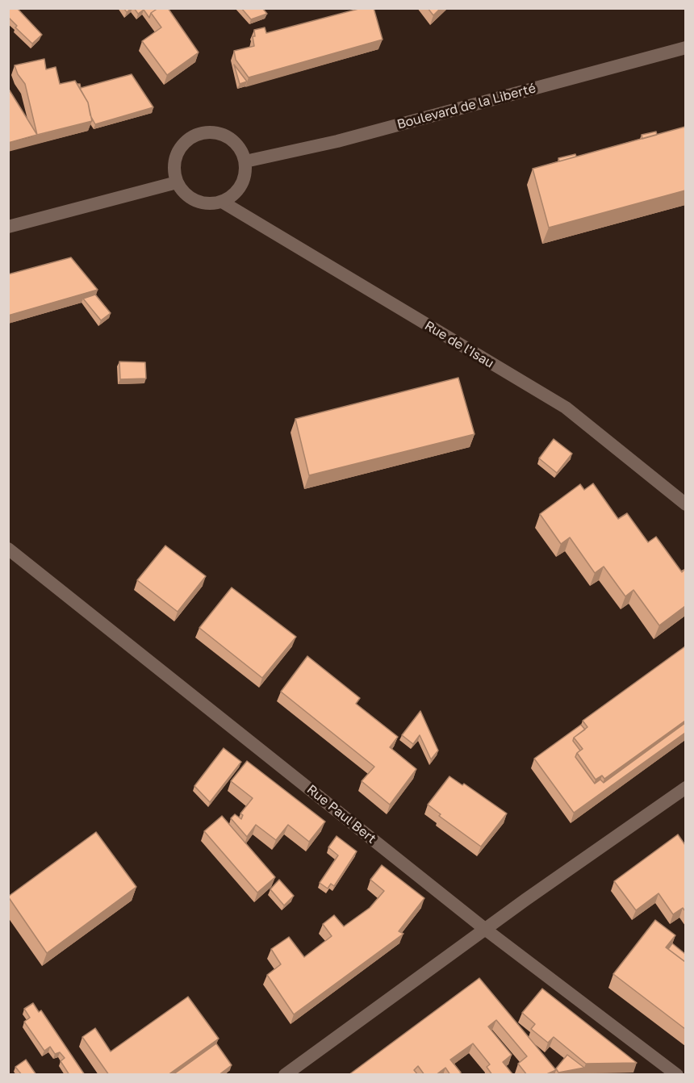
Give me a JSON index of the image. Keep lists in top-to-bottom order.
{
  "streets": {
    "street": ["Boulevard de la Liberté", "Rue de l'Isau", "Rue Paul Bert"]
  },
  "crossings": [
    ["Boulevard de la Liberté", "Rue de l'Isau"]
  ]
}
